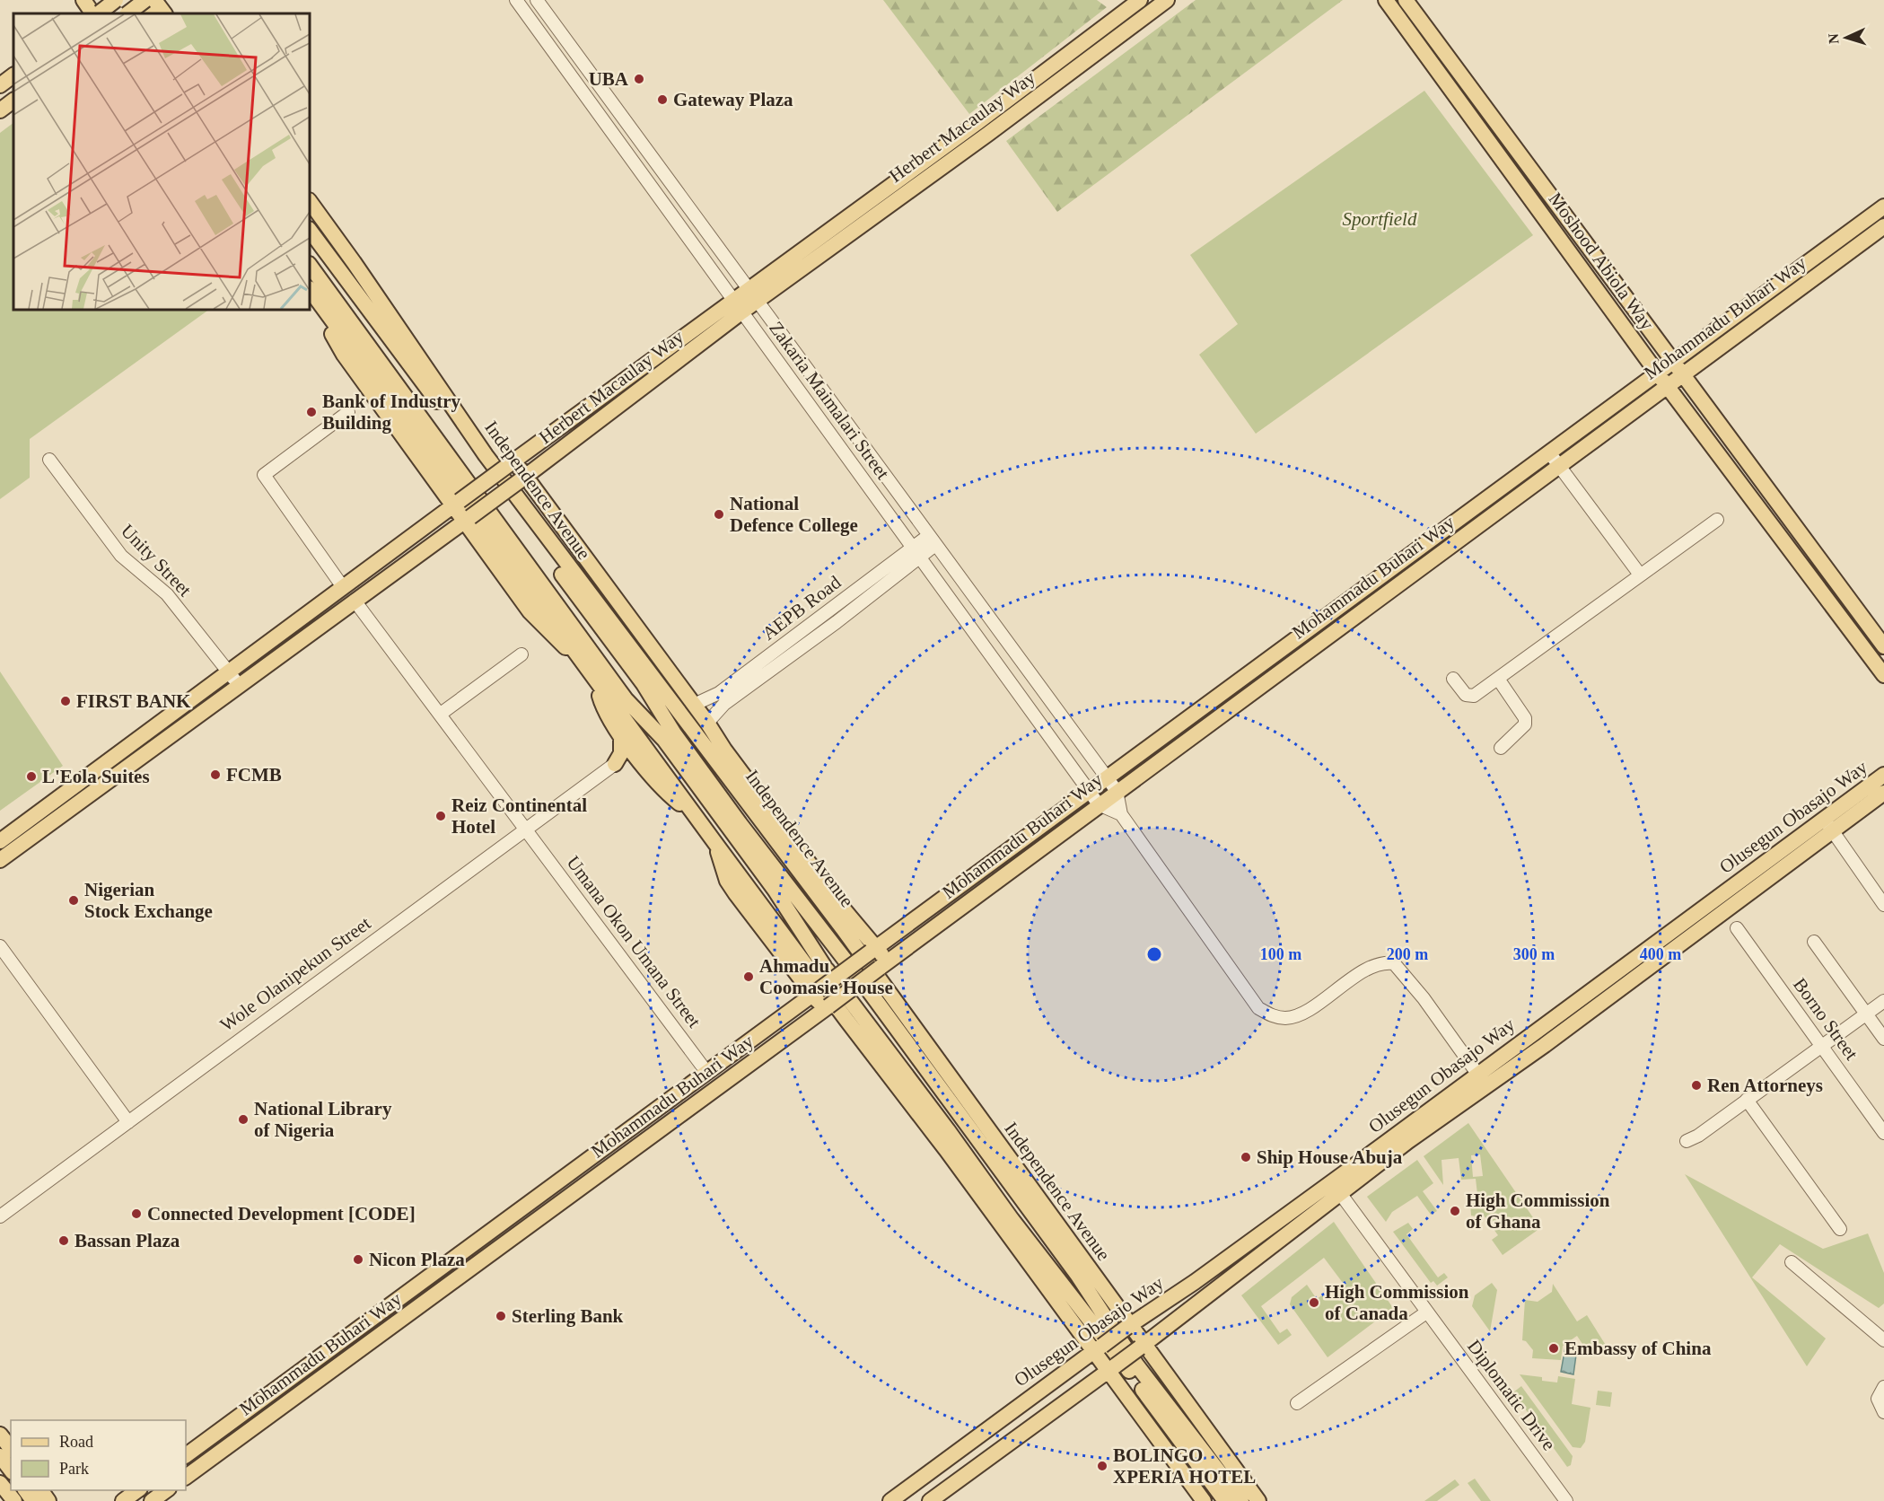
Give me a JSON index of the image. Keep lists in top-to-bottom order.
{
  "streets": {
    "main road": [
      "Herbert Macaulay Way",
      "Moshood Abiola Way",
      "Mohammadu Buhari Way",
      "Independence Avenue",
      "Olusegun Obasajo Way"
    ],
    "street": [
      "Zakaria Maimalari Street",
      "Unity Street",
      "AEPB Road",
      "Umana Okon Umana Street",
      "Wole Olanipekun Street",
      "Borno Street",
      "Diplomatic Drive"
    ]
  },
  "crossings": [
    ["Herbert Macaulay Way", "Zakaria Maimalari Street"],
    ["Herbert Macaulay Way", "Unity Street"],
    ["Herbert Macaulay Way", "Umana Okon Umana Street"],
    ["Moshood Abiola Way", "Mohammadu Buhari Way"],
    ["Mohammadu Buhari Way", "Zakaria Maimalari Street"],
    ["Mohammadu Buhari Way", "Umana Okon Umana Street"],
    ["Zakaria Maimalari Street", "AEPB Road"],
    ["Zakaria Maimalari Street", "Olusegun Obasajo Way"],
    ["Independence Avenue", "Olusegun Obasajo Way"],
    ["Olusegun Obasajo Way", "Diplomatic Drive"],
    ["Umana Okon Umana Street", "Wole Olanipekun Street"]
  ],
  "parks": ["Sportfield"],
  "places": [
    "UBA",
    "Gateway Plaza",
    "Bank of Industry Building",
    "National Defence College",
    "FIRST BANK",
    "FCMB",
    "L'Eola Suites",
    "Reiz Continental Hotel",
    "Nigerian Stock Exchange",
    "Ahmadu Coomasie House",
    "Ren Attorneys",
    "National Library of Nigeria",
    "Ship House Abuja",
    "High Commission of Ghana",
    "Connected Development [CODE]",
    "Bassan Plaza",
    "Nicon Plaza",
    "High Commission of Canada",
    "Sterling Bank",
    "Embassy of China",
    "BOLINGO XPERIA HOTEL"
  ],
  "legend": ["Road", "Park"],
  "north": "left",
  "rings": [
    "100 m",
    "200 m",
    "300 m",
    "400 m"
  ]
}
